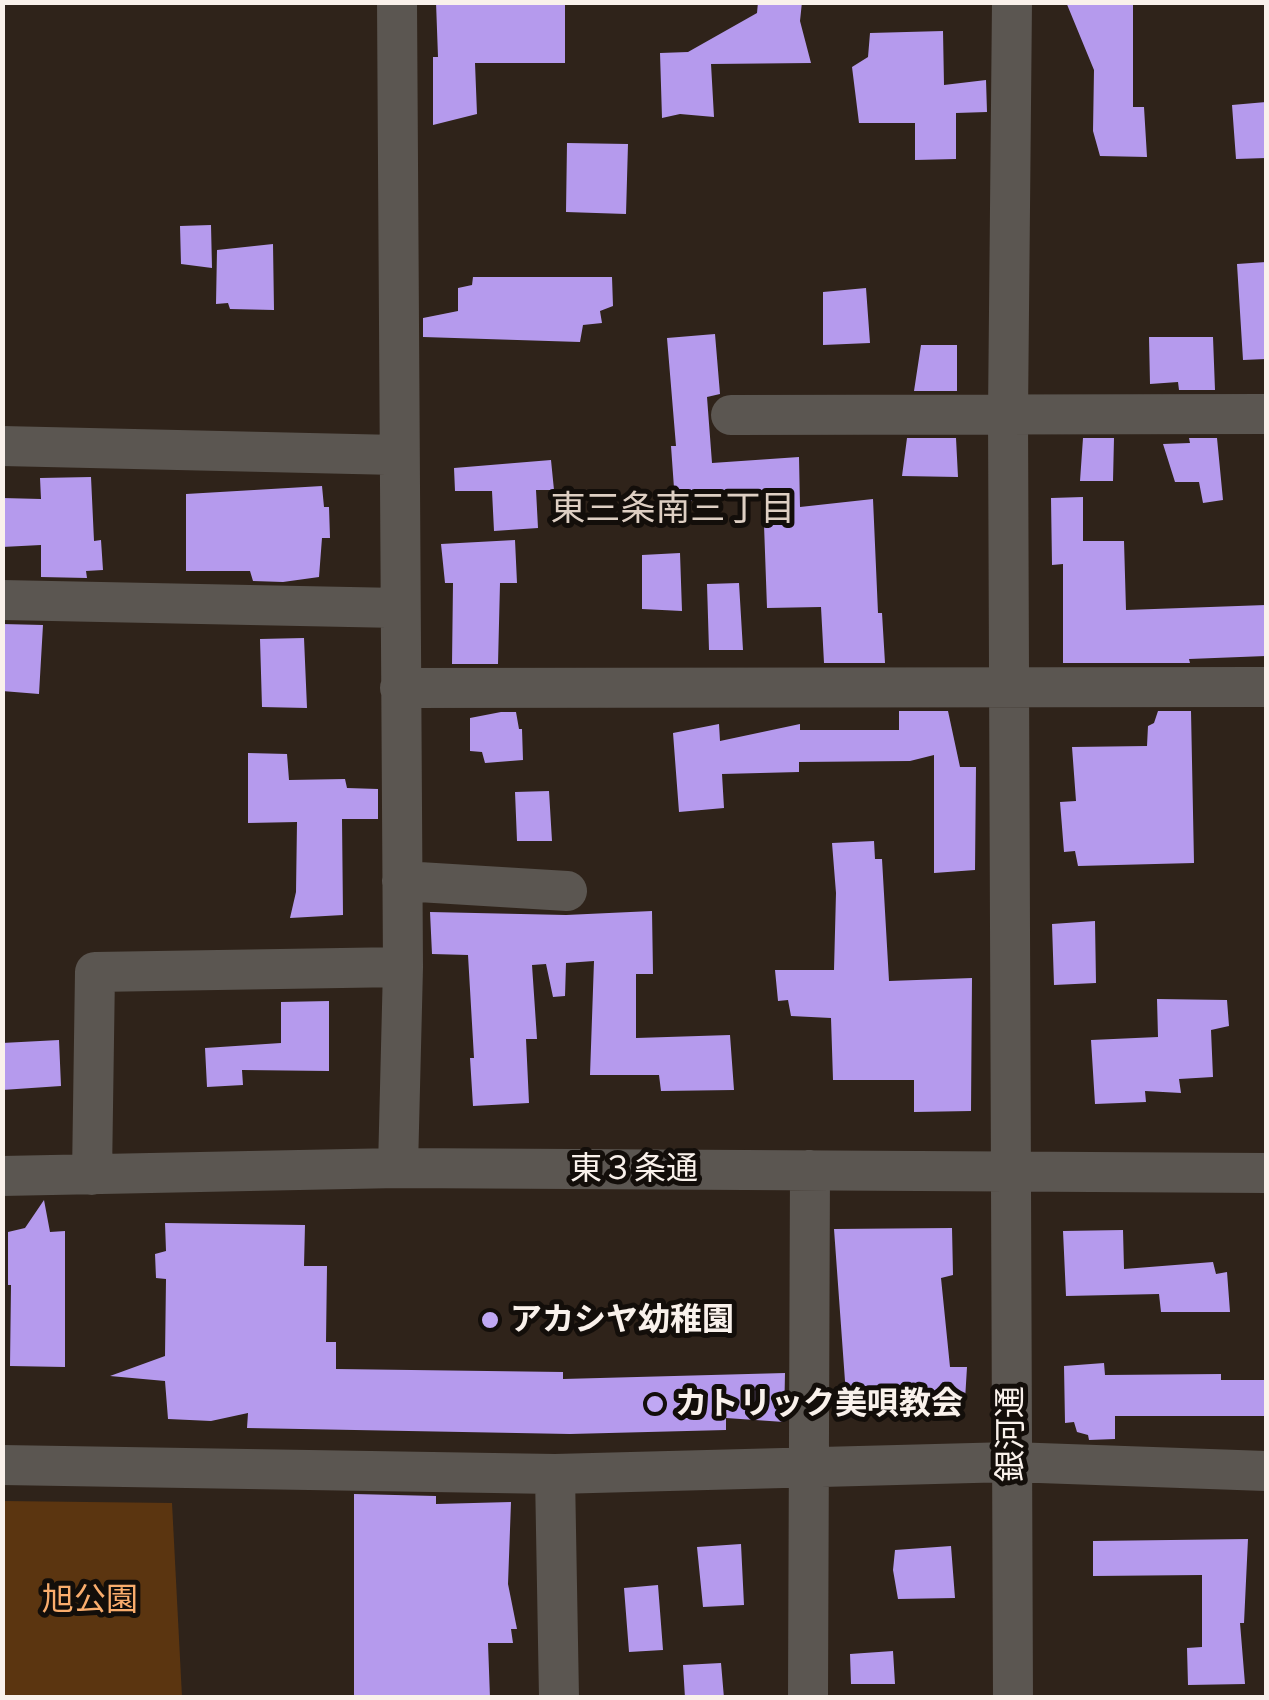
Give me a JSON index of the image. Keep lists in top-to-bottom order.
{
  "streets": {
    "street": ["東３条通", "銀河通"]
  },
  "crossings": [
    ["東３条通", "銀河通"]
  ],
  "districts": ["東三条南三丁目"],
  "parks": ["旭公園"],
  "places": ["アカシヤ幼稚園", "カトリック美唄教会"]
}
